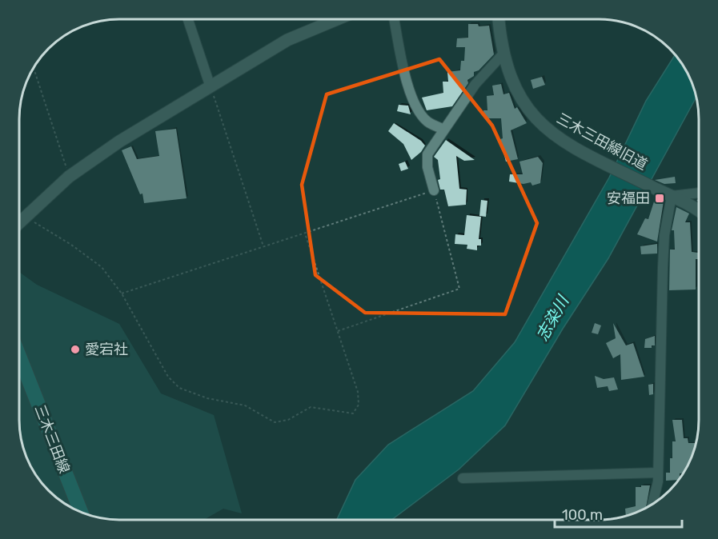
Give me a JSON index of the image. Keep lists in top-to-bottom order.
{
  "streets": {
    "main road": ["三木三田線"],
    "street": ["三木三田線旧道"]
  },
  "water": ["志染川"],
  "places": {
    "transit": ["安福田"],
    "other": ["愛宕社"]
  },
  "scale_bar": "100 m"
}
